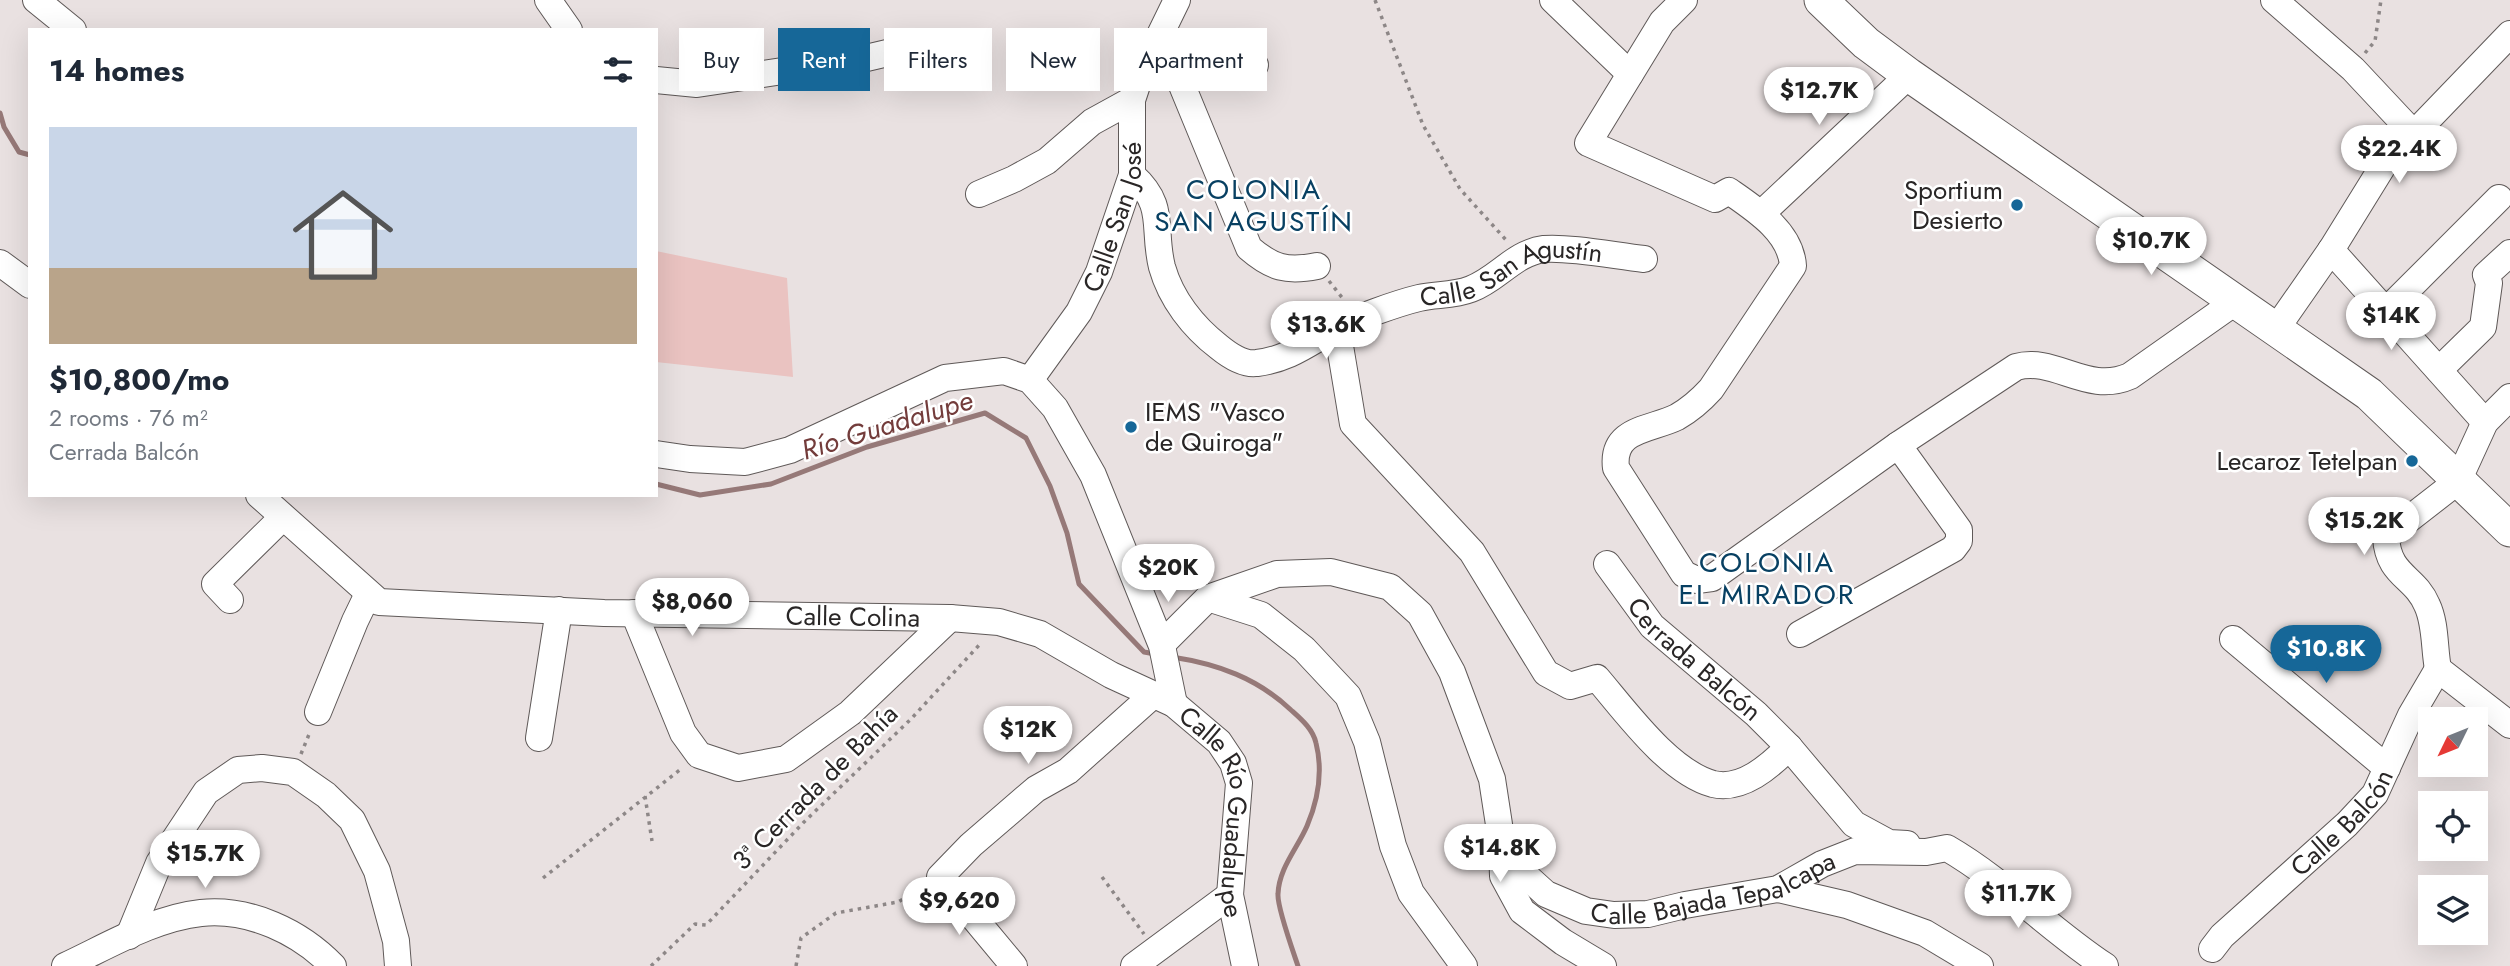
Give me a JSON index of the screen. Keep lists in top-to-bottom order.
{
  "streets": {
    "street": [
      "Calle San José",
      "Calle San Agustín",
      "Calle Colina",
      "Cerrada Balcón",
      "Calle Río Guadalupe",
      "Calle Balcón",
      "Calle Bajada Tepalcapa"
    ],
    "path": ["3ª Cerrada de Bahía"]
  },
  "crossings": [
    ["Calle San José", "Calle San Agustín"],
    ["Calle San José", "Calle Río Guadalupe"],
    ["Calle Colina", "3ª Cerrada de Bahía"],
    ["Calle Colina", "Calle Río Guadalupe"]
  ],
  "districts": ["COLONIA SAN AGUSTÍN", "COLONIA EL MIRADOR"],
  "water": ["Río Guadalupe"],
  "places": ["Sportium Desierto", "IEMS \"Vasco de Quiroga\"", "Lecaroz Tetelpan"],
  "north": "bottom left",
  "page": {
    "chip": [
      "Buy",
      "Rent",
      "Filters",
      "New",
      "Apartment"
    ],
    "heading": "14 homes",
    "price": [
      "$12.7K",
      "$22.4K",
      "$10.7K",
      "$14K",
      "$13.6K",
      "$15.2K",
      "$20K",
      "$8,060",
      "$10.8K",
      "$12K",
      "$14.8K",
      "$15.7K",
      "$11.7K",
      "$9,620"
    ],
    "list": [
      {
        "name": "$10,800/mo",
        "note": "2 rooms · 76 m² · Cerrada Balcón"
      }
    ]
  }
}
